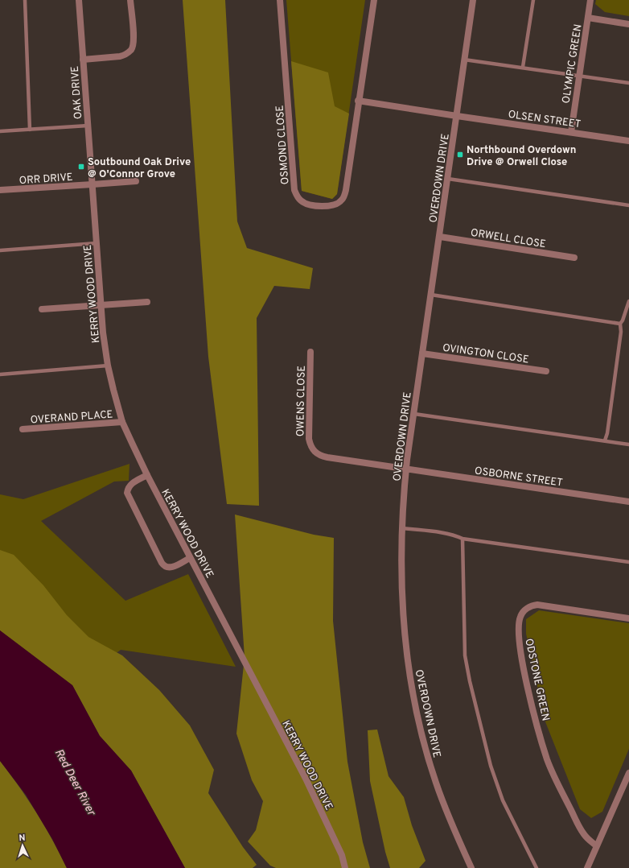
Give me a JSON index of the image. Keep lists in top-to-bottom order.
{
  "streets": {
    "street": [
      "OLYMPIC GREEN",
      "OAK DRIVE",
      "OLSEN STREET",
      "OSMOND CLOSE",
      "ORR DRIVE",
      "OVERDOWN DRIVE",
      "ORWELL CLOSE",
      "KERRY WOOD DRIVE",
      "OVINGTON CLOSE",
      "OWENS CLOSE",
      "OVERAND PLACE",
      "OSBORNE STREET",
      "ODSTONE GREEN"
    ]
  },
  "crossings": [
    ["OLYMPIC GREEN", "OLSEN STREET"],
    ["OAK DRIVE", "ORR DRIVE"],
    ["OAK DRIVE", "KERRY WOOD DRIVE"],
    ["OLSEN STREET", "OVERDOWN DRIVE"],
    ["ORR DRIVE", "KERRY WOOD DRIVE"],
    ["OVERDOWN DRIVE", "ORWELL CLOSE"],
    ["OVERDOWN DRIVE", "OVINGTON CLOSE"],
    ["OVERDOWN DRIVE", "OWENS CLOSE"],
    ["OVERDOWN DRIVE", "OSBORNE STREET"],
    ["KERRY WOOD DRIVE", "OVERAND PLACE"],
    ["OWENS CLOSE", "OSBORNE STREET"]
  ],
  "water": ["Red Deer River"],
  "places": {
    "transit": ["Northbound Overdown Drive @ Orwell Close", "Soutbound Oak Drive @ O'Connor Grove"]
  },
  "north": "top"
}
